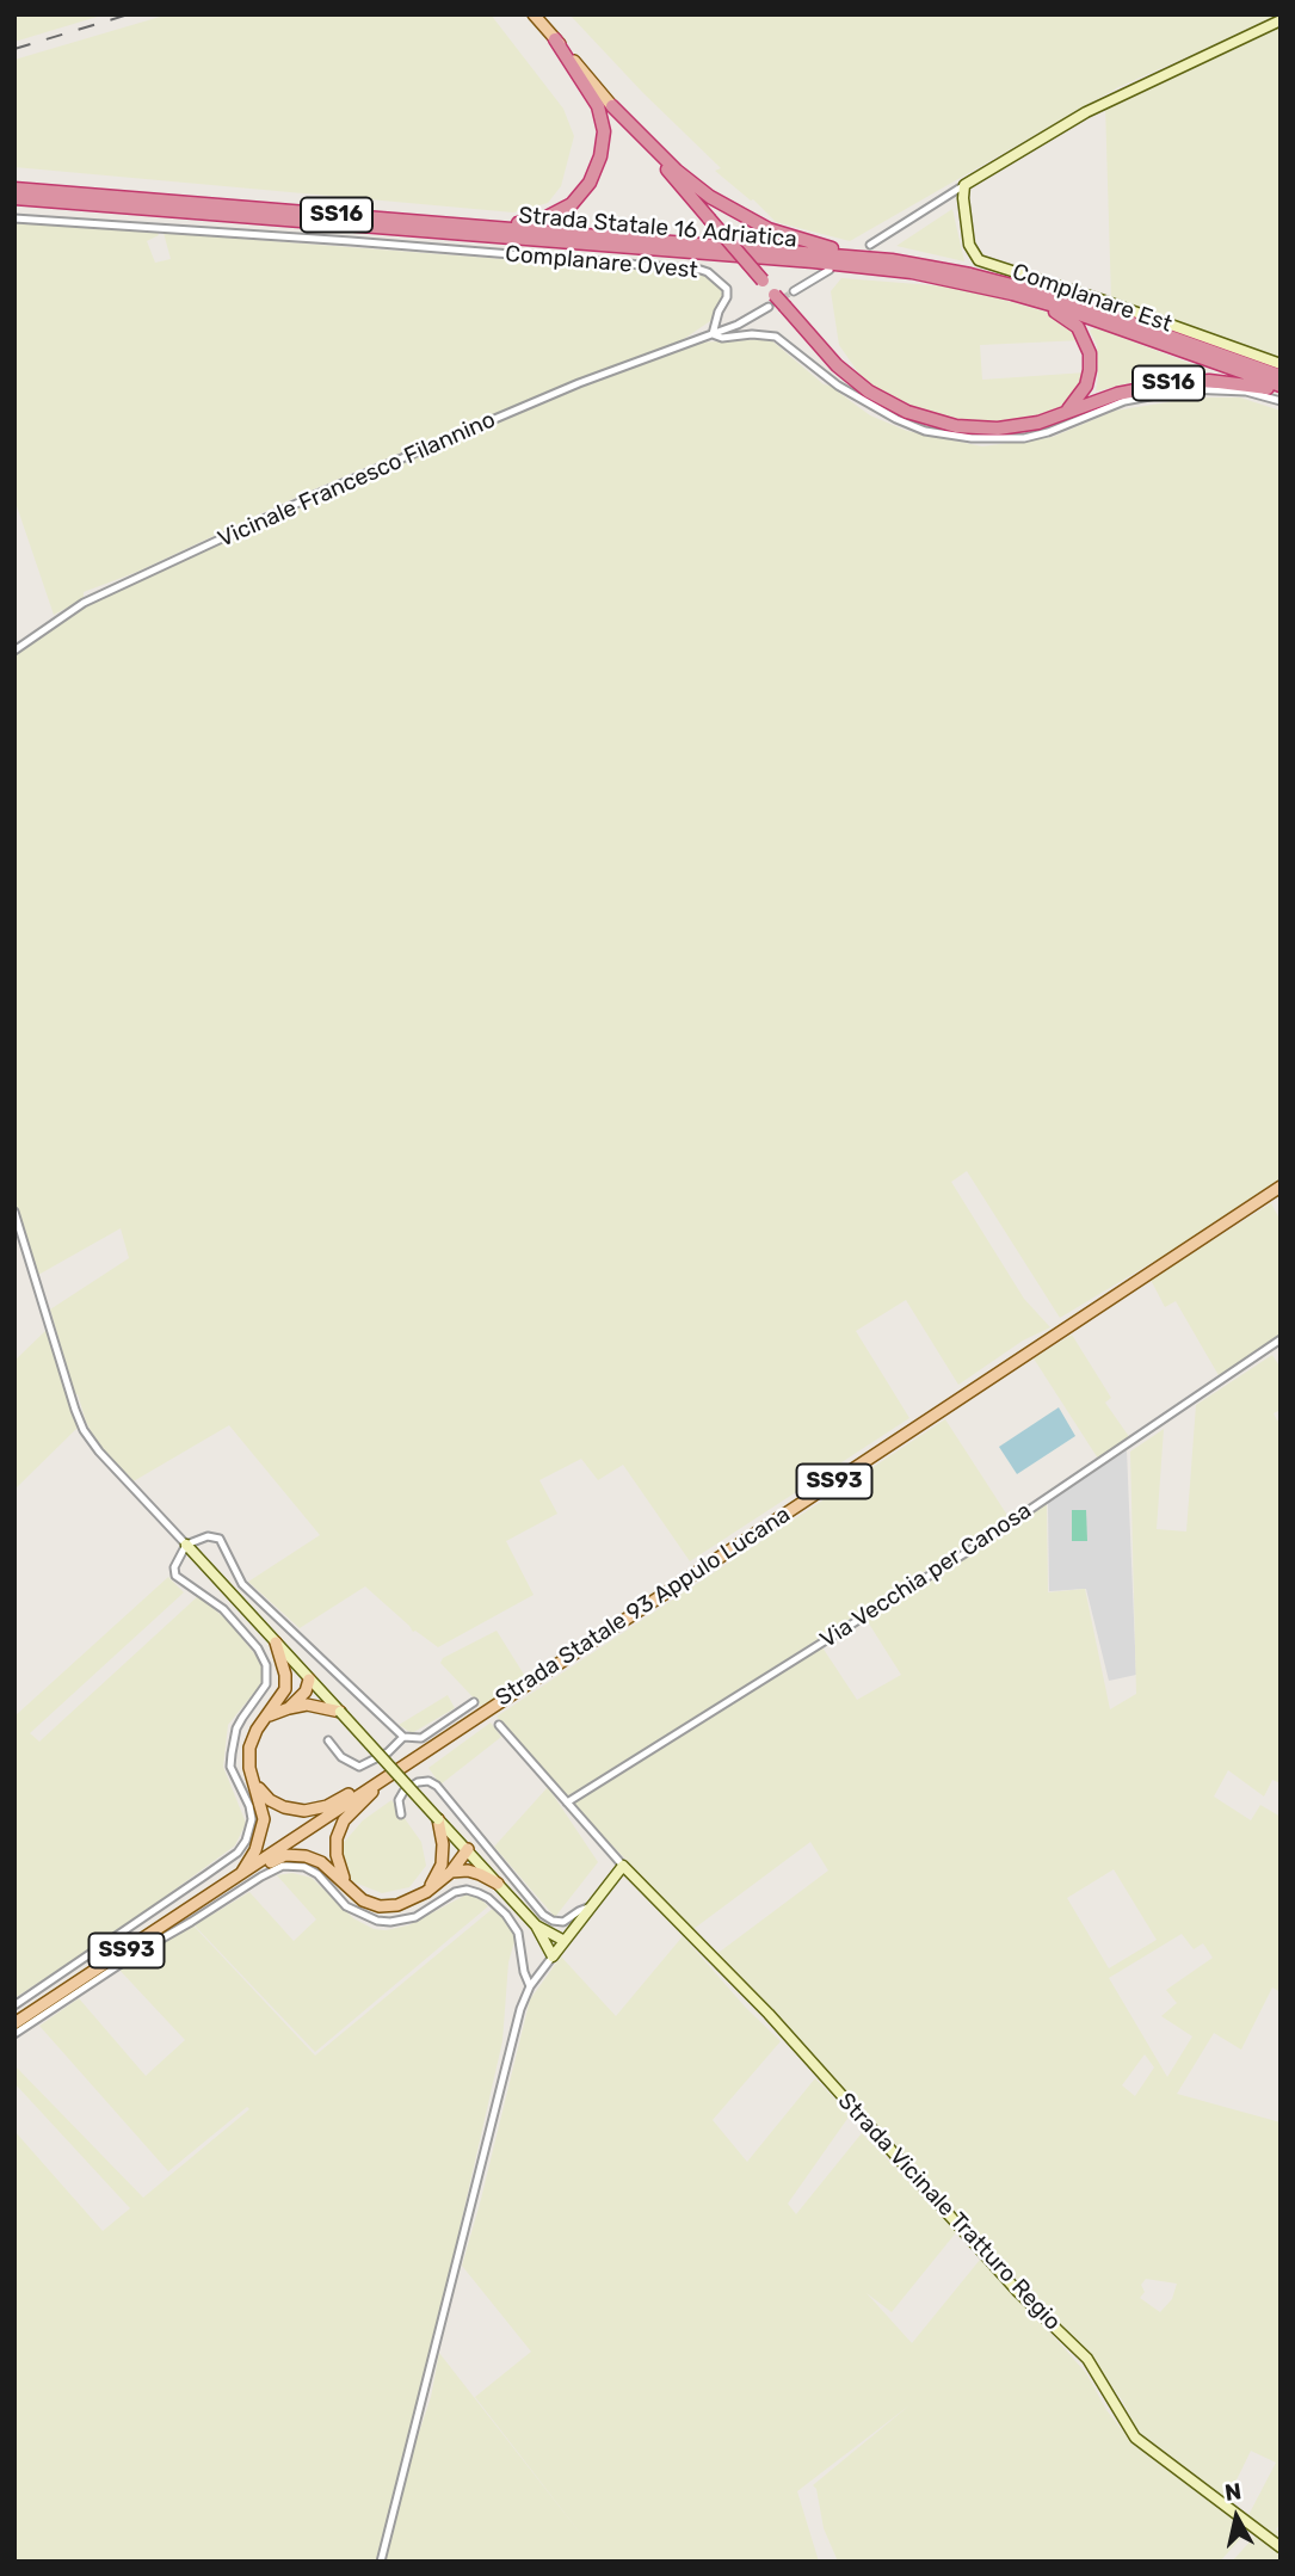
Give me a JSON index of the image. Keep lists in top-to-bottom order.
{
  "streets": {
    "highway": ["SS16", "Strada Statale 16 Adriatica"],
    "main road": ["SS93", "Strada Statale 93 Appulo Lucana"],
    "street": [
      "Complanare Ovest",
      "Complanare Est",
      "Vicinale Francesco Filannino",
      "Via Vecchia per Canosa",
      "Strada Vicinale Tratturo Regio"
    ]
  },
  "crossings": [
    ["SS16", "Strada Statale 16 Adriatica"],
    ["Complanare Ovest", "Vicinale Francesco Filannino"]
  ],
  "north": "top"
}
